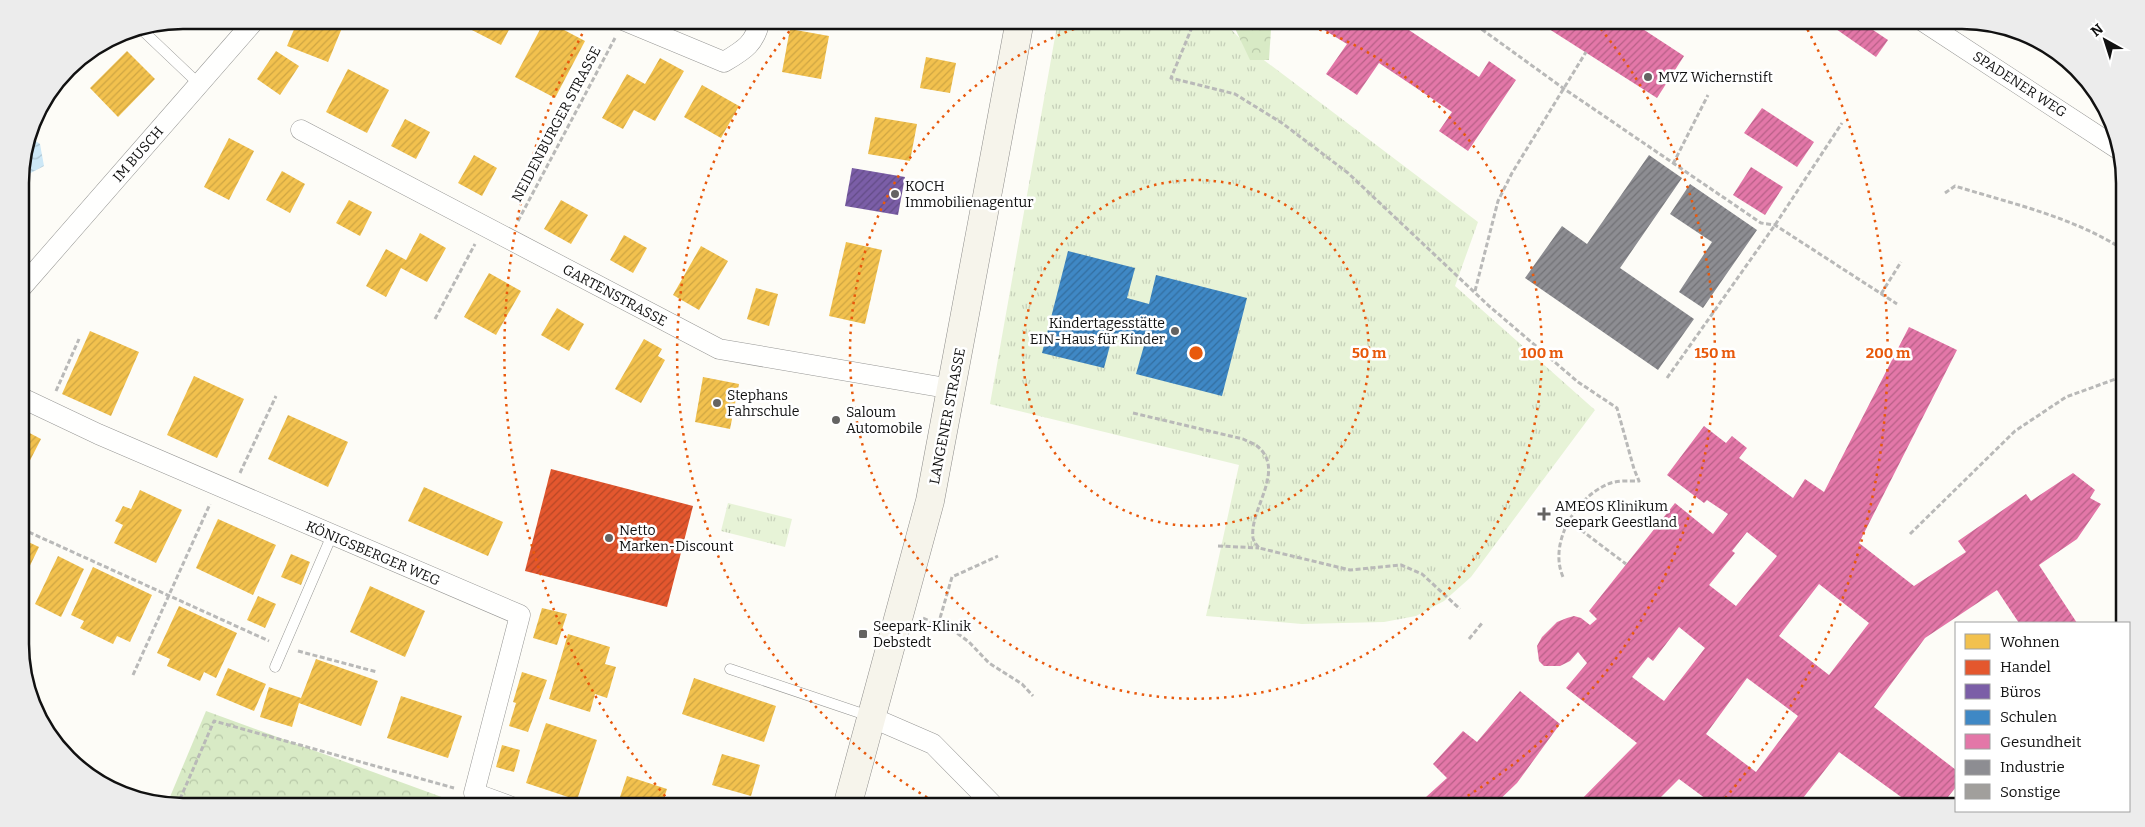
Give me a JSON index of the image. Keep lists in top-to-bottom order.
{
  "streets": {
    "main road": ["LANGENER STRASSE"],
    "street": [
      "SPADENER WEG",
      "IM BUSCH",
      "GARTENSTRASSE",
      "KÖNIGSBERGER WEG"
    ],
    "path": ["NEIDENBURGER STRASSE"]
  },
  "crossings": [
    ["NEIDENBURGER STRASSE", "GARTENSTRASSE"],
    ["GARTENSTRASSE", "LANGENER STRASSE"]
  ],
  "places": {
    "other": [
      "MVZ Wichernstift",
      "KOCH Immobilienagentur",
      "Kindertagesstätte EIN-Haus für Kinder",
      "Stephans Fahrschule",
      "Saloum Automobile",
      "Netto Marken-Discount"
    ],
    "health": ["AMEOS Klinikum Seepark Geestland"],
    "transit": ["Seepark-Klinik Debstedt"]
  },
  "legend": [
    "Wohnen",
    "Handel",
    "Büros",
    "Schulen",
    "Gesundheit",
    "Industrie",
    "Sonstige"
  ],
  "north": "top left",
  "rings": [
    "50 m",
    "100 m",
    "150 m",
    "200 m"
  ]
}
